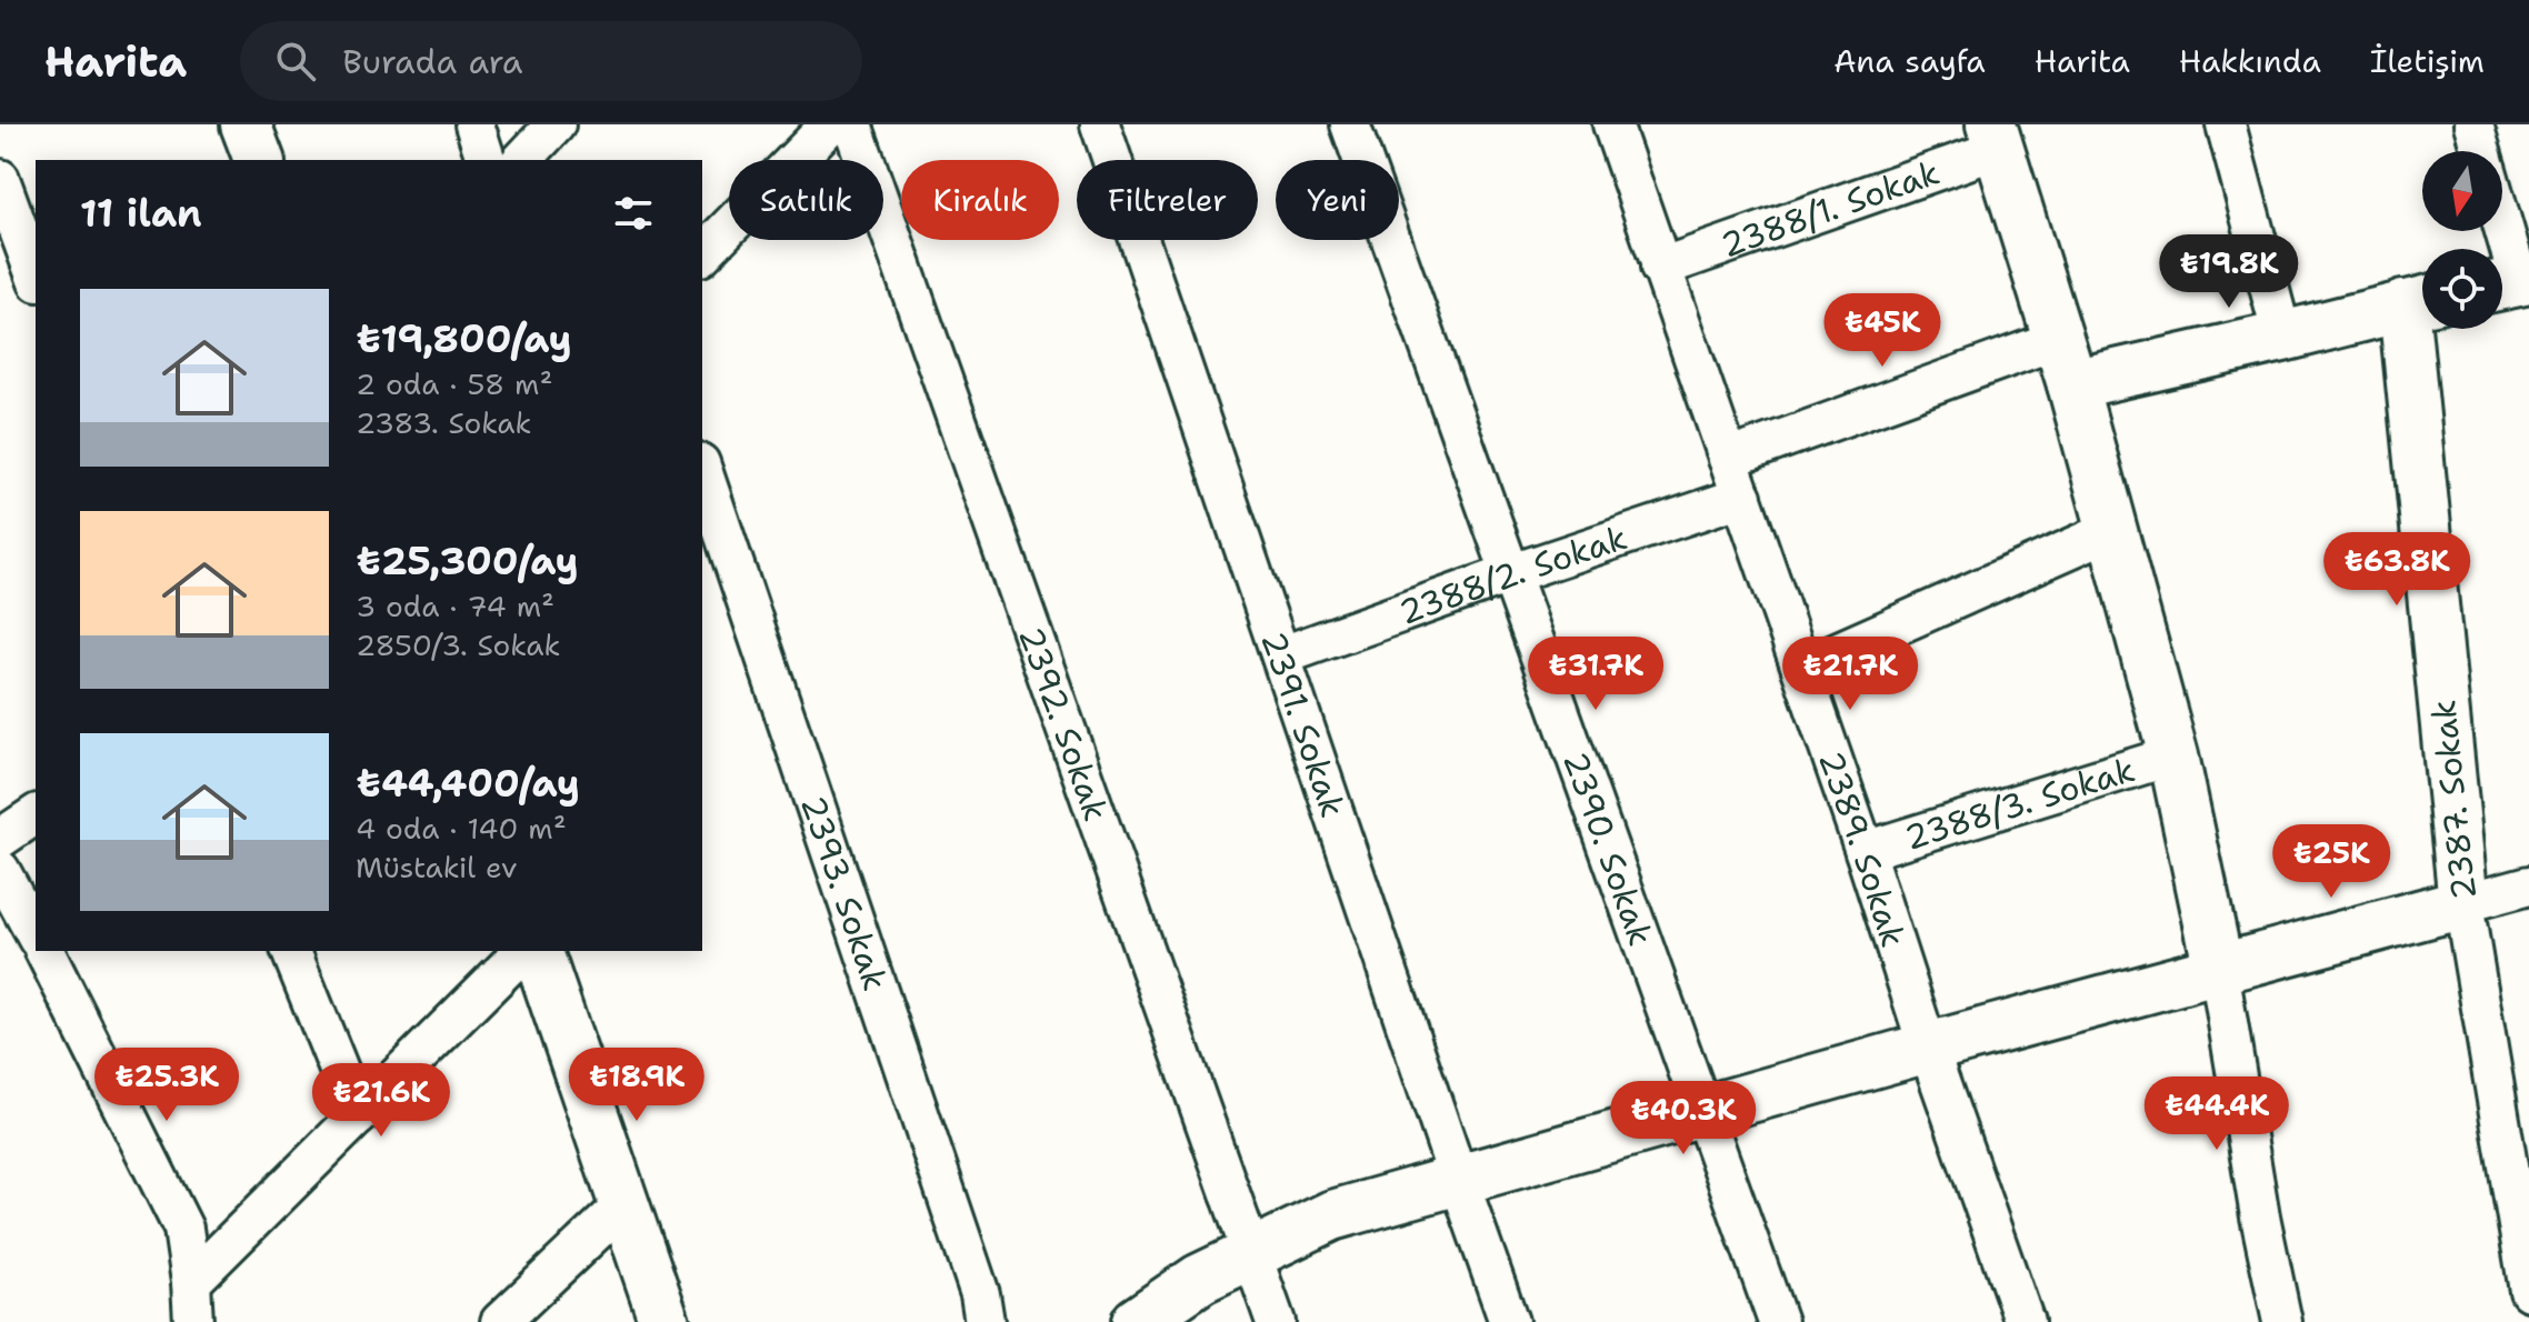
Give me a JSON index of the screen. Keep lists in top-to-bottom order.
{
  "streets": {
    "main road": ["2387. Sokak"],
    "street": [
      "2388/1. Sokak",
      "2388/2. Sokak",
      "2392. Sokak",
      "2391. Sokak",
      "2388/3. Sokak",
      "2390. Sokak",
      "2389. Sokak",
      "2393. Sokak"
    ]
  },
  "crossings": [
    ["2388/1. Sokak", "2389. Sokak"],
    ["2388/2. Sokak", "2391. Sokak"],
    ["2388/2. Sokak", "2390. Sokak"],
    ["2388/2. Sokak", "2389. Sokak"],
    ["2388/3. Sokak", "2389. Sokak"]
  ],
  "north": "bottom",
  "page": {
    "header": "Harita",
    "search": "Burada ara",
    "nav": [
      "Ana sayfa",
      "Harita",
      "Hakkında",
      "İletişim"
    ],
    "chip": [
      "Satılık",
      "Kiralık",
      "Filtreler",
      "Yeni"
    ],
    "heading": "11 ilan",
    "price": [
      "₺19.8K",
      "₺45K",
      "₺63.8K",
      "₺31.7K",
      "₺21.7K",
      "₺25K",
      "₺25.3K",
      "₺18.9K",
      "₺21.6K",
      "₺44.4K",
      "₺40.3K"
    ],
    "list": [
      {
        "name": "₺19,800/ay",
        "note": "2 oda · 58 m² · 2383. Sokak"
      },
      {
        "name": "₺25,300/ay",
        "note": "3 oda · 74 m² · 2850/3. Sokak"
      },
      {
        "name": "₺44,400/ay",
        "note": "4 oda · 140 m² · Müstakil ev"
      }
    ]
  }
}
